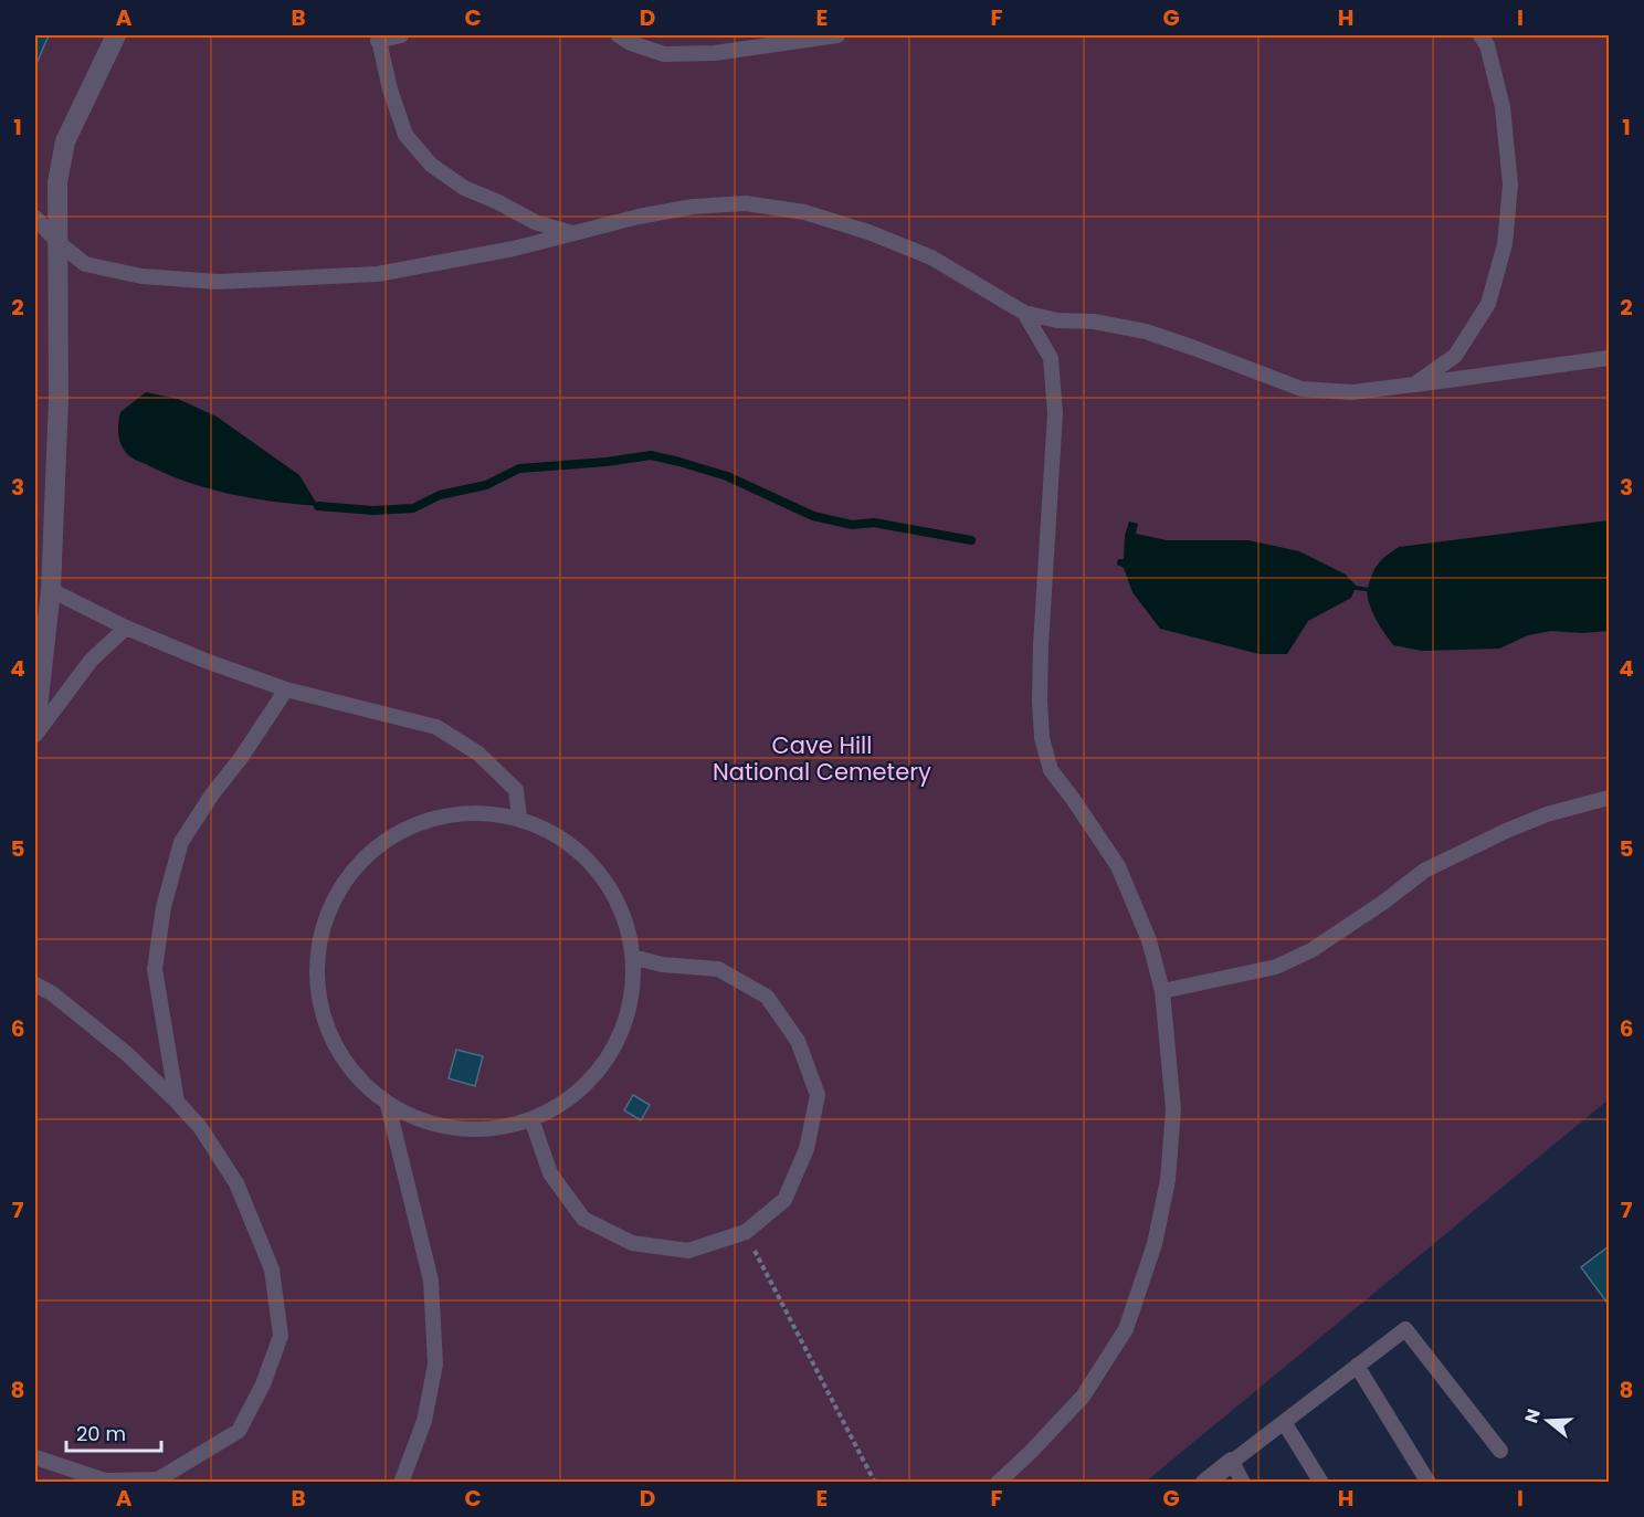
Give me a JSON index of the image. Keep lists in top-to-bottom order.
{
  "parks": ["Cave Hill National Cemetery"],
  "scale_bar": "20 m",
  "north": "left",
  "grid": {
    "columns": [
      "A",
      "B",
      "C",
      "D",
      "E",
      "F",
      "G",
      "H",
      "I"
    ],
    "rows": [
      "1",
      "2",
      "3",
      "4",
      "5",
      "6",
      "7",
      "8"
    ]
  }
}
